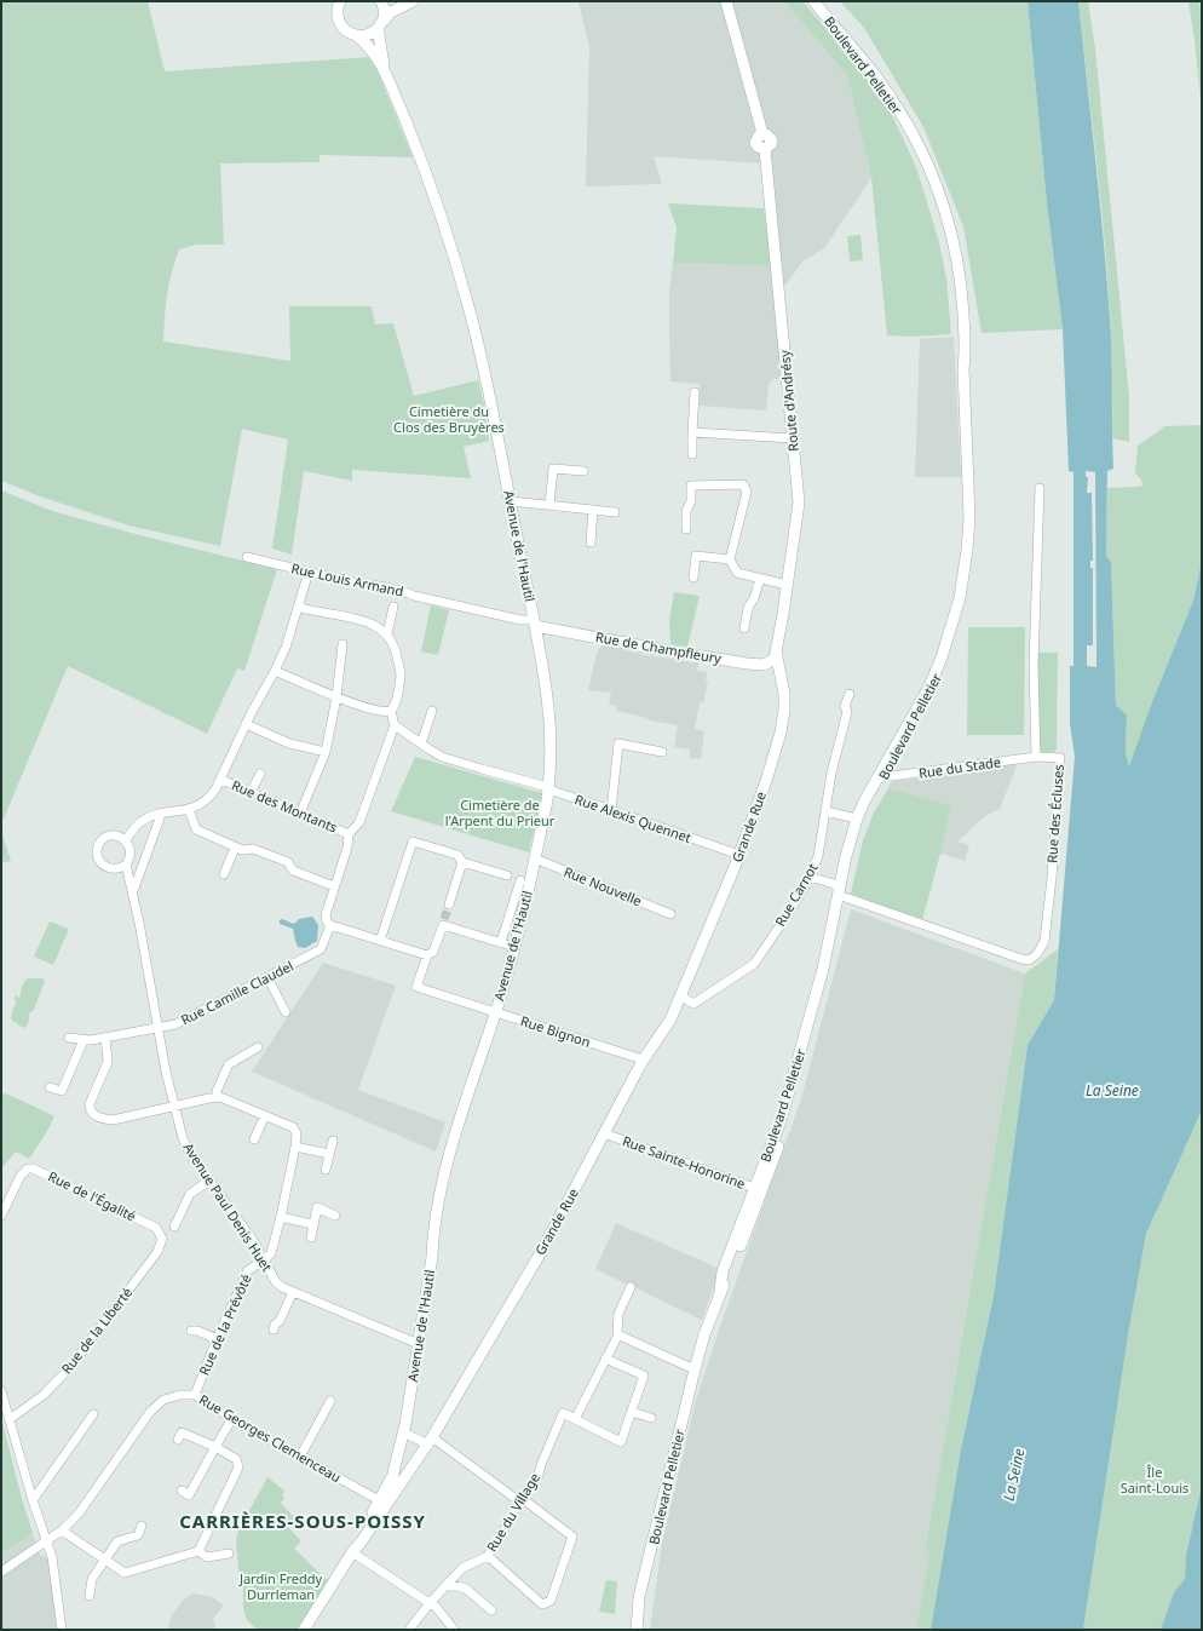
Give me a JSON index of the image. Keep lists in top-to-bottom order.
{
  "streets": {
    "street": [
      "Boulevard Pelletier",
      "Route d'Andrésy",
      "Avenue de l'Hautil",
      "Rue Louis Armand",
      "Rue de Champfleury",
      "Rue du Stade",
      "Rue des Montants",
      "Rue des Écluses",
      "Rue Alexis Quennet",
      "Grande Rue",
      "Rue Nouvelle",
      "Rue Carnot",
      "Rue Camille Claudel",
      "Rue Bignon",
      "Rue Sainte-Honorine",
      "Rue de l'Égalité",
      "Avenue Paul Denis Huet",
      "Rue de la Prévôté",
      "Rue de la Liberté",
      "Rue Georges Clemenceau",
      "Rue du Village"
    ]
  },
  "crossings": [
    ["Boulevard Pelletier", "Rue du Stade"],
    ["Boulevard Pelletier", "Rue des Écluses"],
    ["Boulevard Pelletier", "Rue Sainte-Honorine"],
    ["Route d'Andrésy", "Grande Rue"],
    ["Avenue de l'Hautil", "Rue Louis Armand"],
    ["Avenue de l'Hautil", "Rue de Champfleury"],
    ["Avenue de l'Hautil", "Rue Alexis Quennet"],
    ["Avenue de l'Hautil", "Rue Nouvelle"],
    ["Avenue de l'Hautil", "Rue Bignon"],
    ["Avenue de l'Hautil", "Avenue Paul Denis Huet"],
    ["Rue Louis Armand", "Rue de Champfleury"],
    ["Rue du Stade", "Rue des Écluses"],
    ["Rue des Écluses", "Rue Carnot"],
    ["Rue Alexis Quennet", "Grande Rue"],
    ["Grande Rue", "Rue Carnot"],
    ["Grande Rue", "Rue Bignon"],
    ["Grande Rue", "Rue Sainte-Honorine"],
    ["Rue Camille Claudel", "Avenue Paul Denis Huet"],
    ["Rue de l'Égalité", "Rue de la Liberté"],
    ["Avenue Paul Denis Huet", "Rue de la Prévôté"],
    ["Rue de la Prévôté", "Rue Georges Clemenceau"]
  ],
  "districts": ["CARRIÈRES-SOUS-POISSY"],
  "water": ["La Seine"],
  "parks": [
    "Cimetière du Clos des Bruyères",
    "Cimetière de l'Arpent du Prieur",
    "Île Saint-Louis",
    "Jardin Freddy Durrleman"
  ]
}
